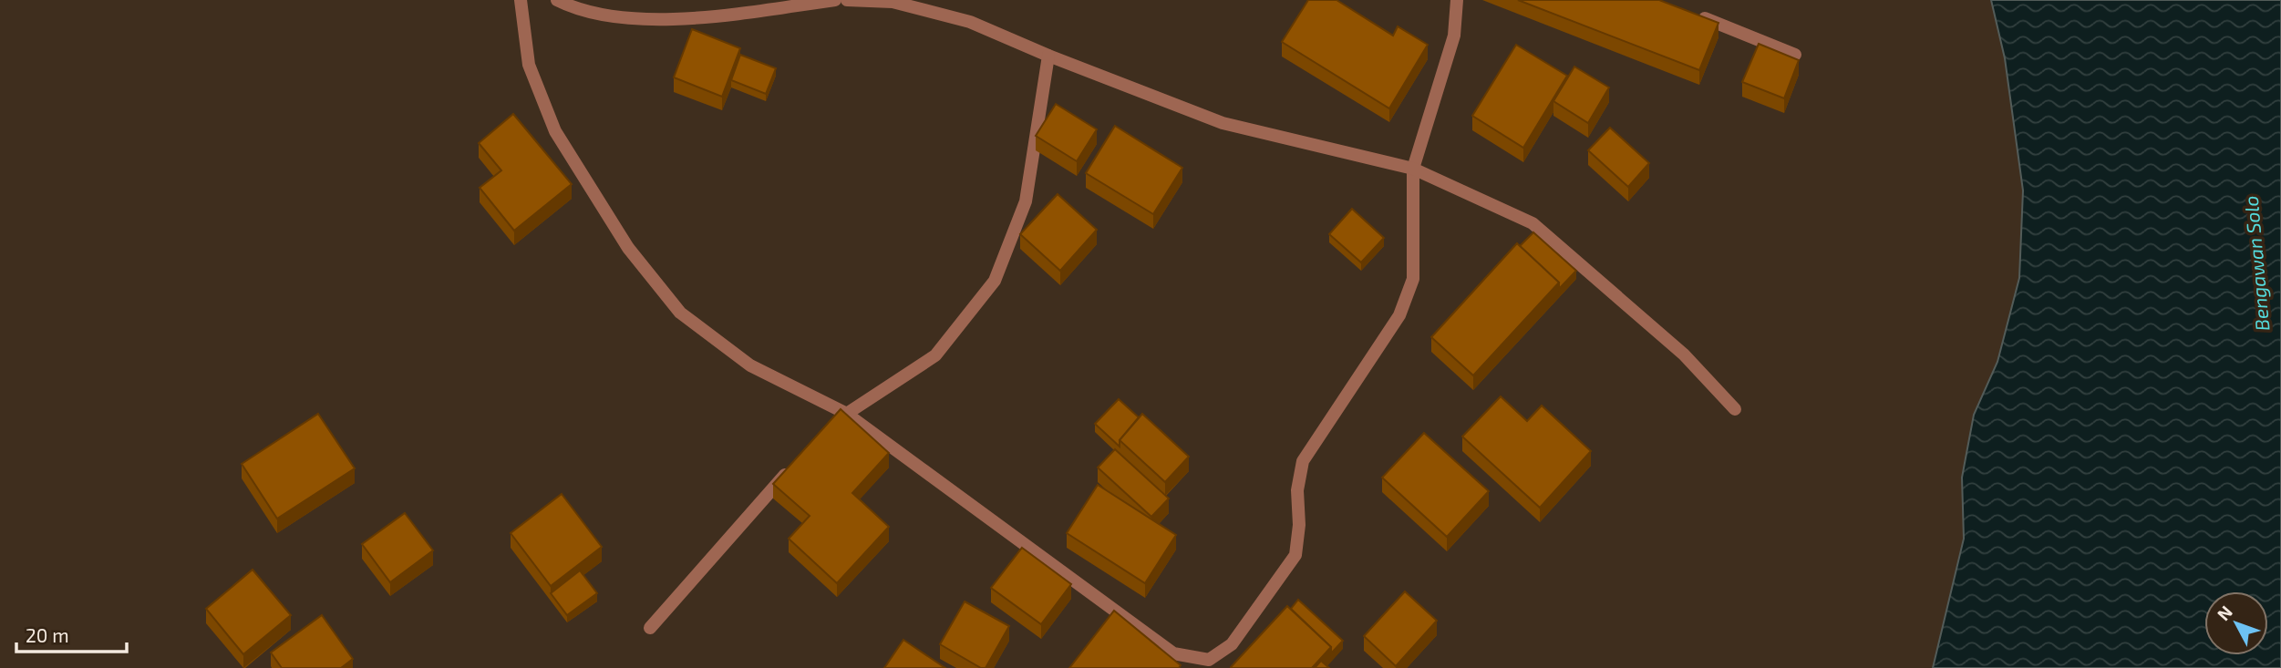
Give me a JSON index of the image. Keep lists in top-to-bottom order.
{
  "water": ["Bengawan Solo"],
  "scale_bar": "20 m",
  "north": "top left"
}
